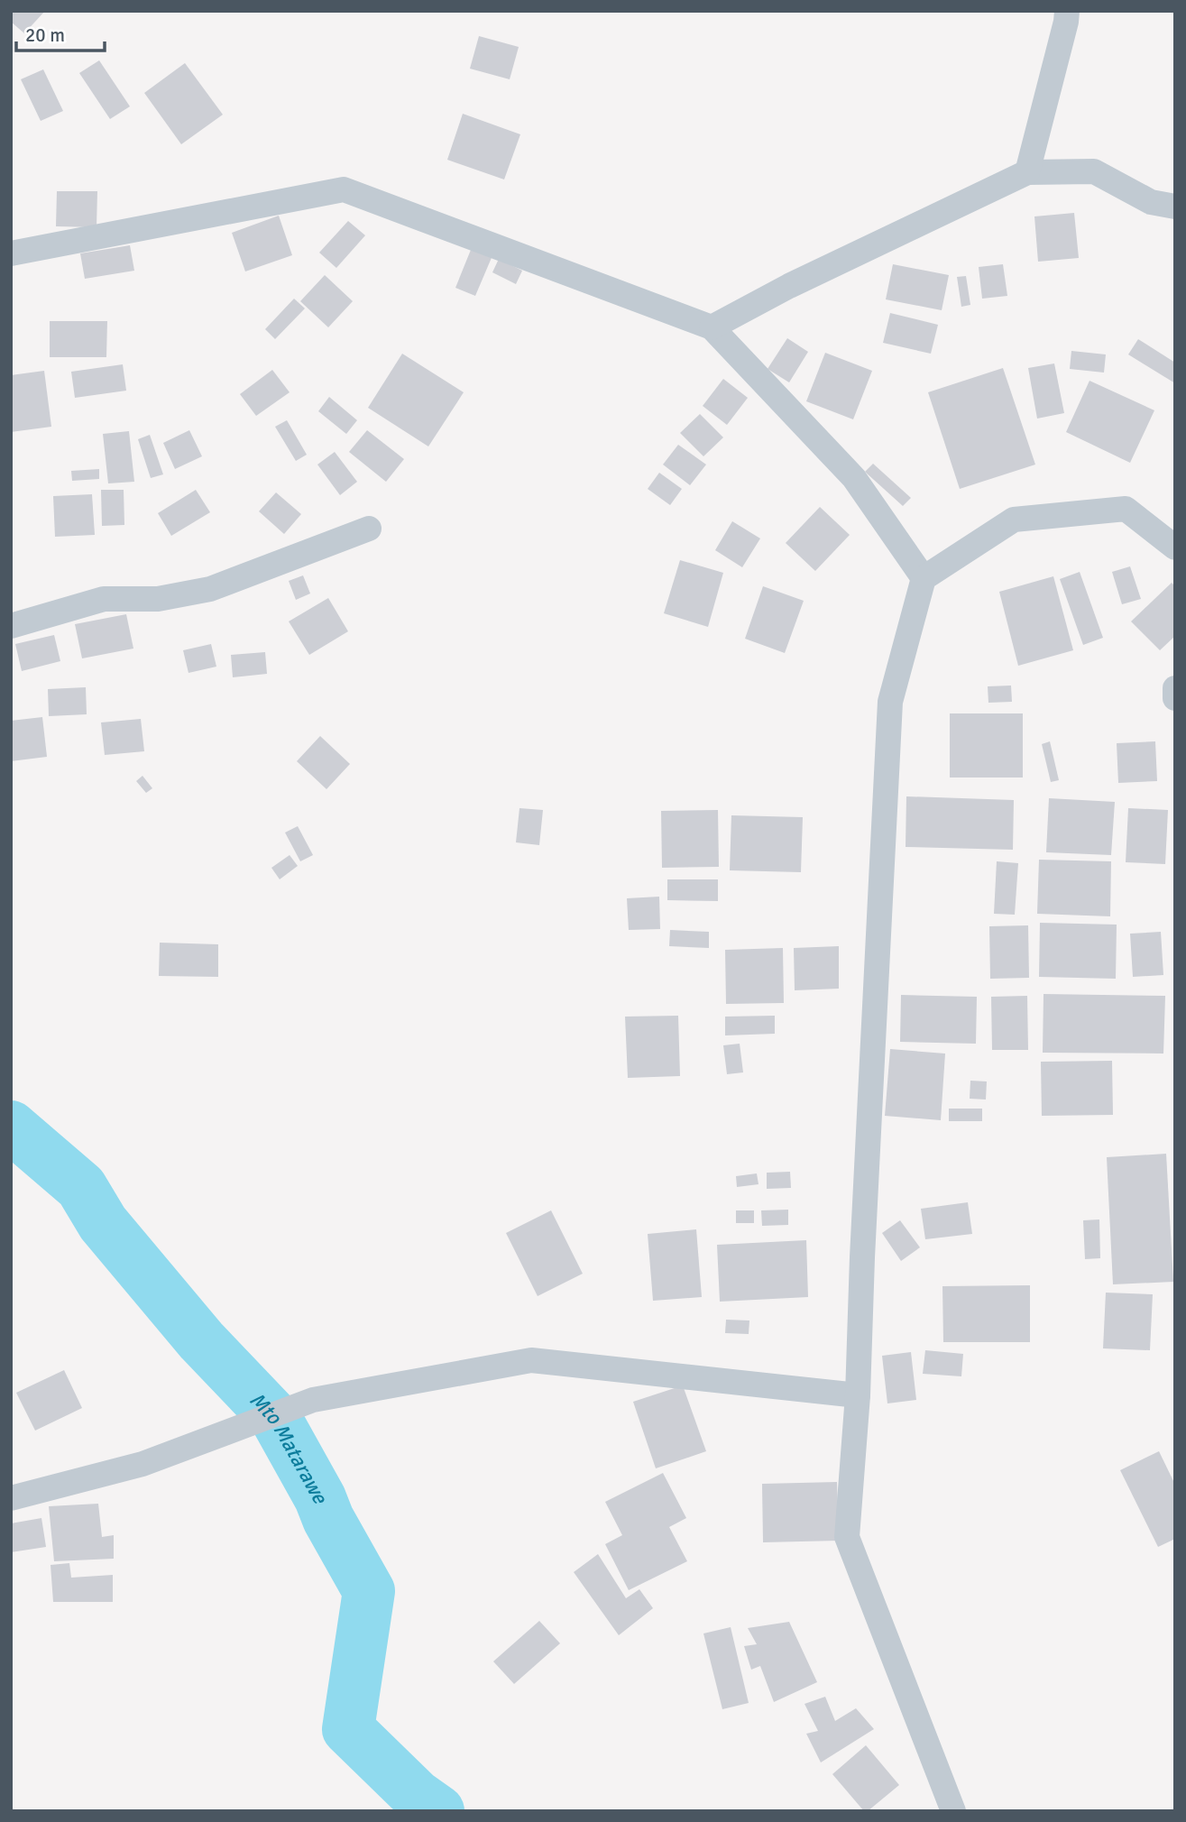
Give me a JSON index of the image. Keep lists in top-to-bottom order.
{
  "water": ["Mto Matarawe"],
  "scale_bar": "20 m"
}
